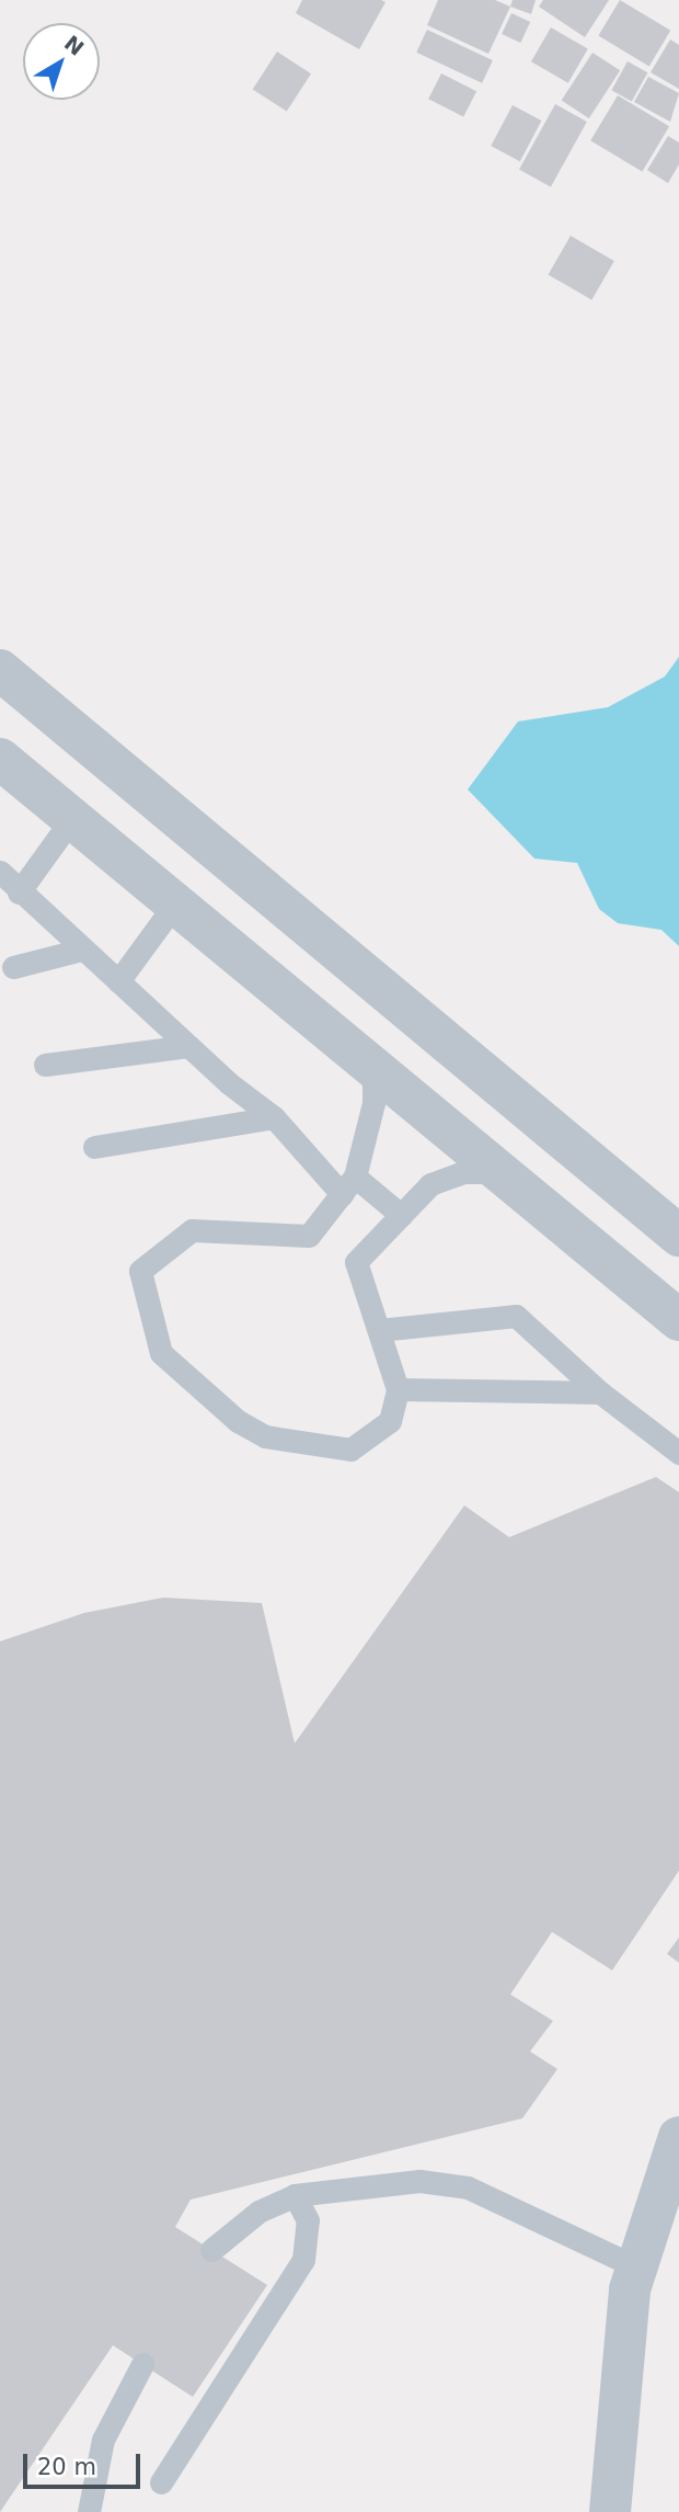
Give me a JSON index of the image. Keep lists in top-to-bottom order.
{
  "scale_bar": "20 m",
  "north": "top right"
}
